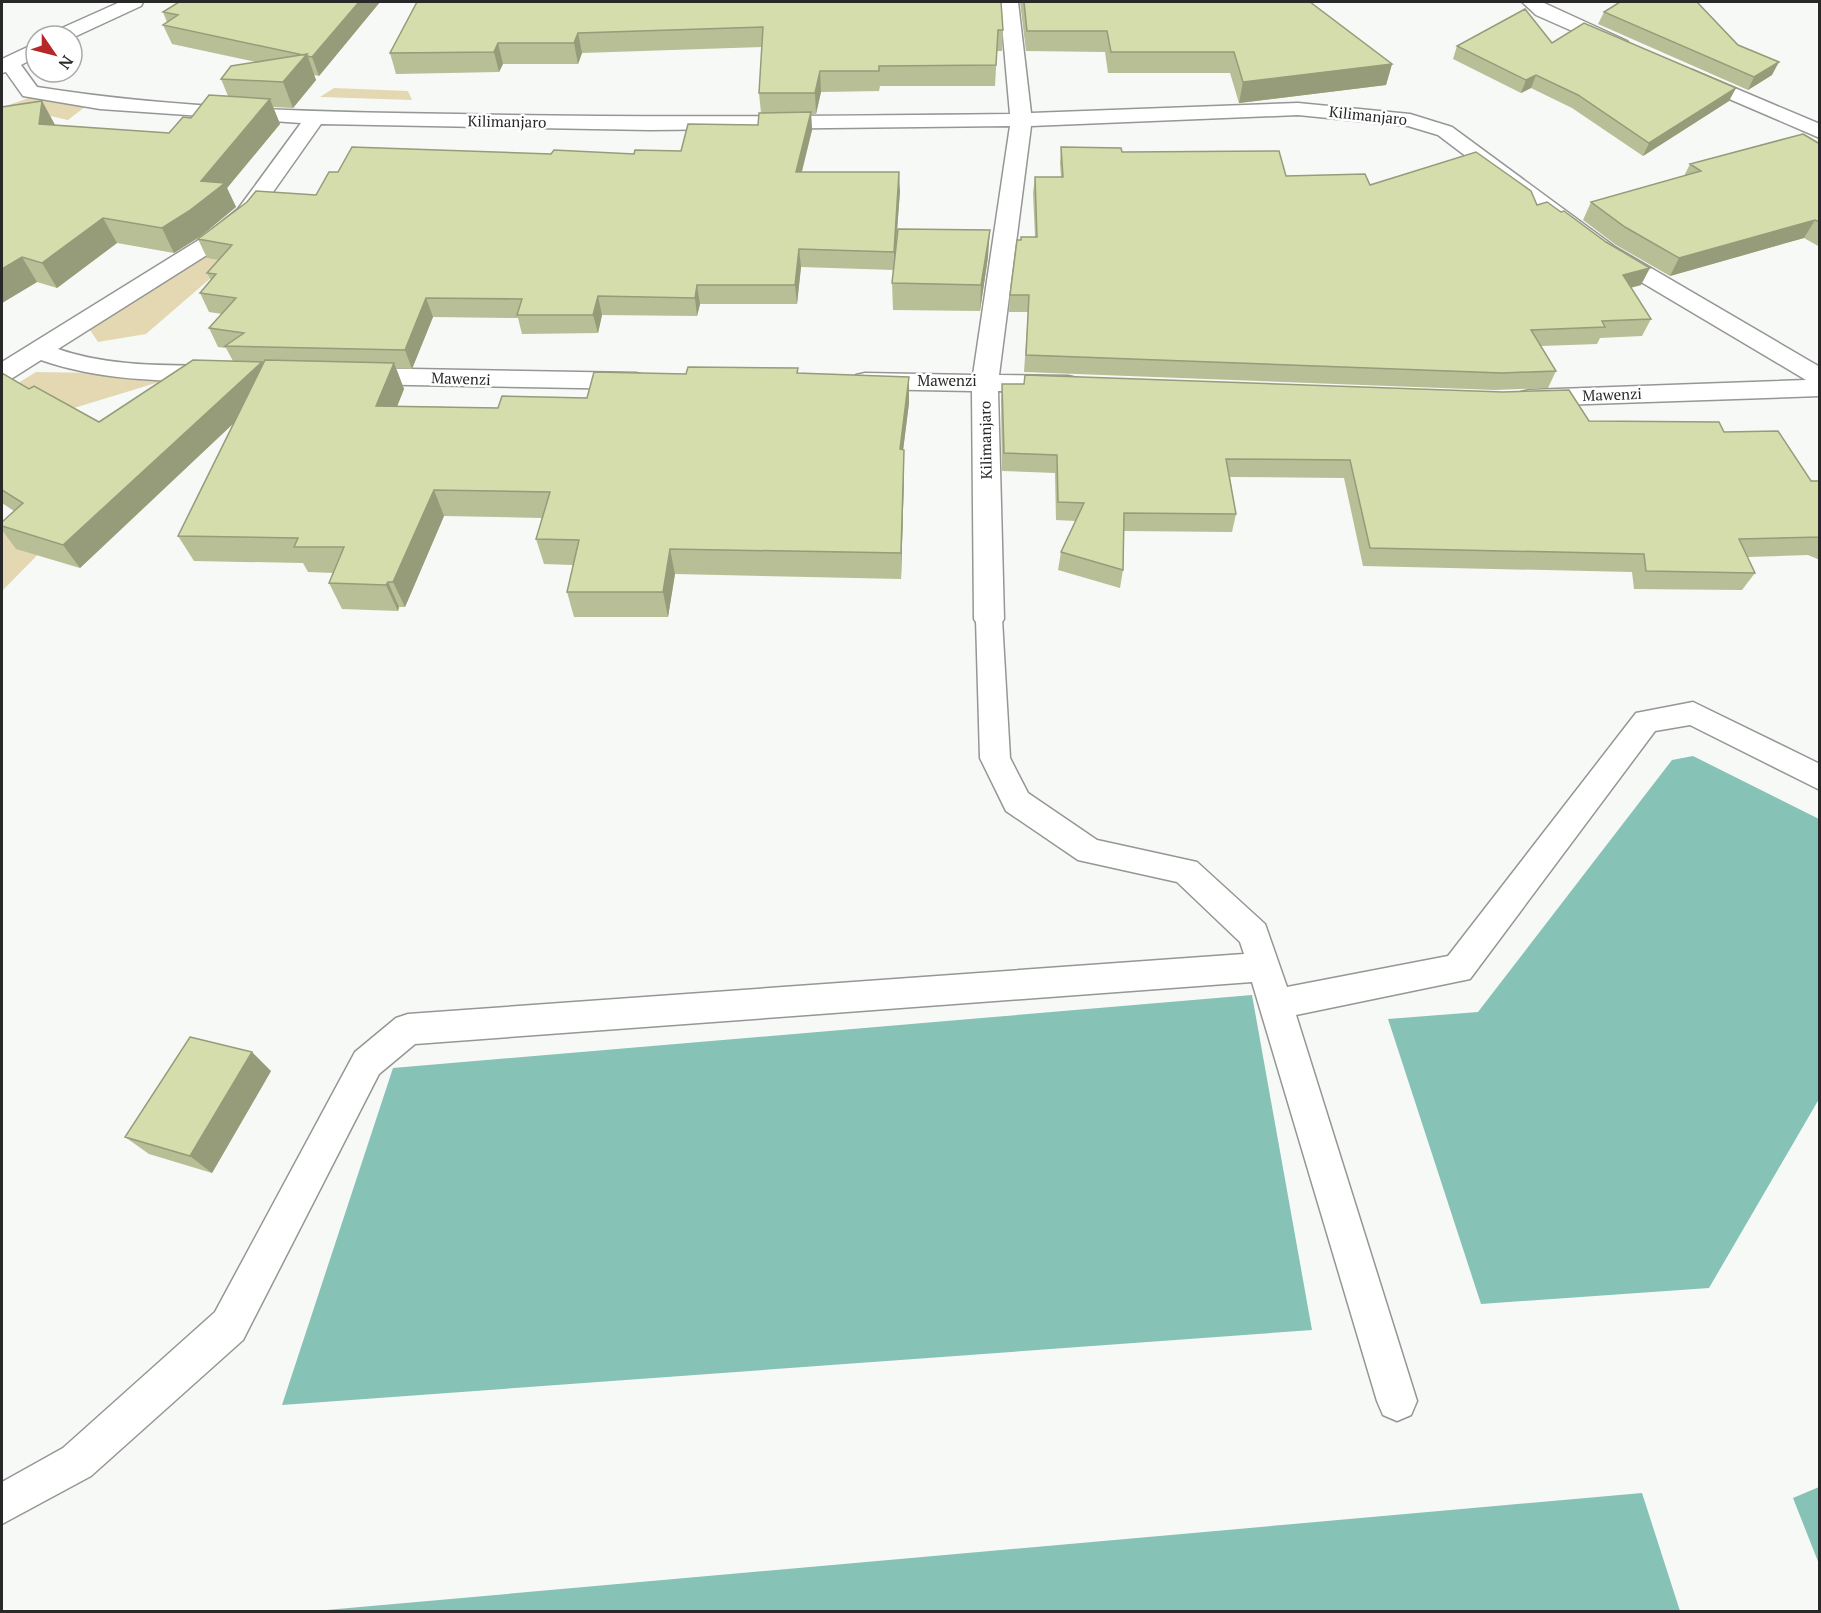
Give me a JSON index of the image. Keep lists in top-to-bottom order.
{
  "streets": {
    "street": ["Kilimanjaro", "Mawenzi"]
  },
  "crossings": [
    ["Kilimanjaro", "Mawenzi"]
  ],
  "north": "bottom right"
}
